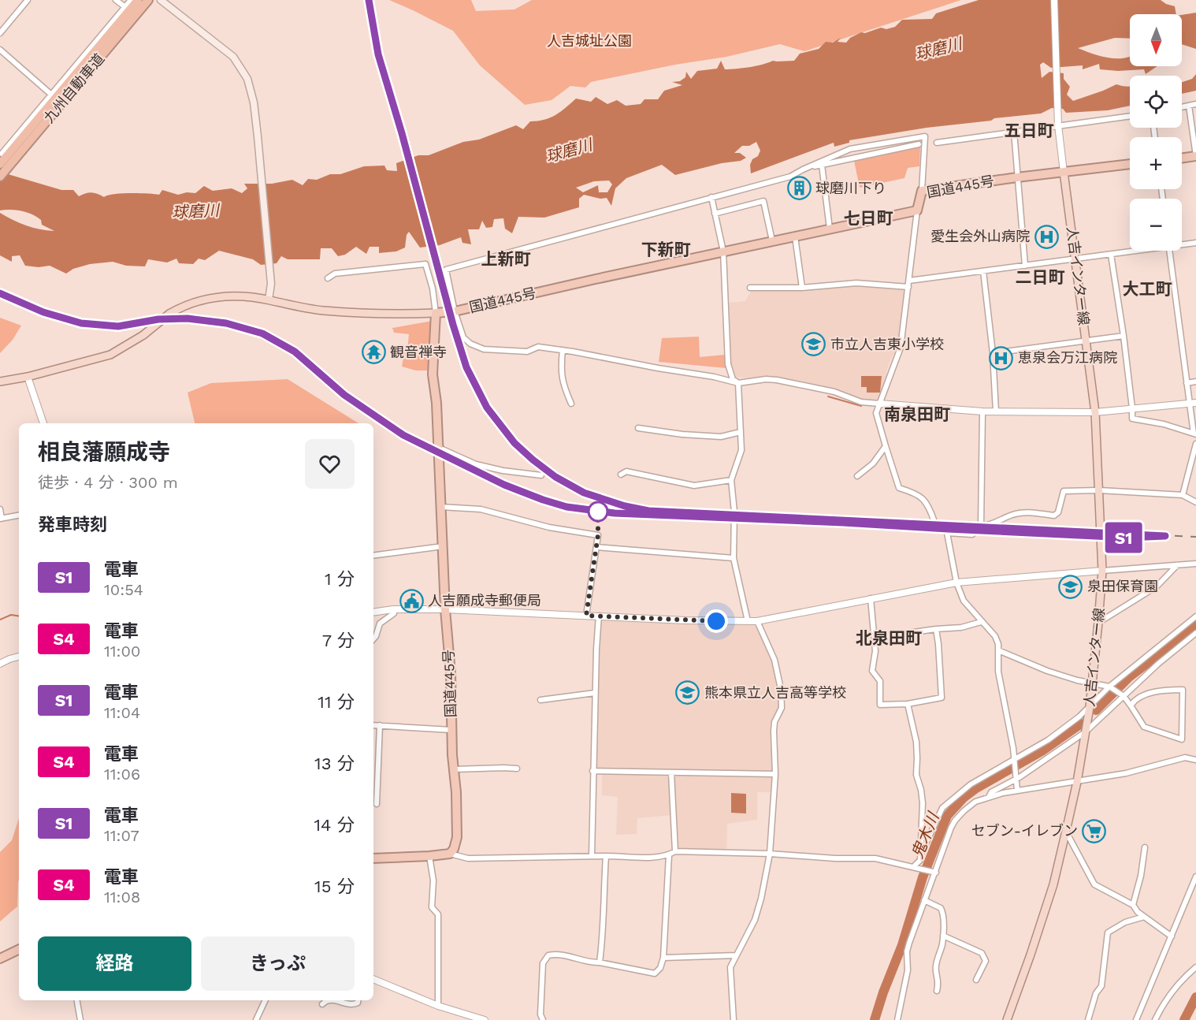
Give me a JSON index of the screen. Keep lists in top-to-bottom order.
{
  "streets": {
    "highway": ["九州自動車道", "国道445号"],
    "main road": ["人吉インター線"]
  },
  "crossings": [
    ["国道445号", "人吉インター線"]
  ],
  "districts": [
    "五日町",
    "七日町",
    "下新町",
    "上新町",
    "二日町",
    "大工町",
    "南泉田町",
    "北泉田町"
  ],
  "water": ["球磨川", "鬼木川"],
  "parks": ["人吉城址公園"],
  "places": {
    "building": ["球磨川下り"],
    "hospital": ["愛生会外山病院", "恵泉会万江病院"],
    "school or university": ["市立人吉東小学校", "泉田保育園", "熊本県立人吉高等学校"],
    "temple": ["観音禅寺"],
    "public building": ["人吉願成寺郵便局"],
    "supermarket": ["セブン-イレブン"]
  },
  "north": "bottom",
  "page": {
    "on_map": "S1",
    "map_buttons": ["+", "−"],
    "heading": [
      ["相良藩願成寺", "徒歩 · 4 分 · 300 m"],
      "発車時刻"
    ],
    "list": [
      {
        "mark": "S1",
        "name": "電車",
        "note": "10:54",
        "value": "1 分"
      },
      {
        "mark": "S4",
        "name": "電車",
        "note": "11:00",
        "value": "7 分"
      },
      {
        "mark": "S1",
        "name": "電車",
        "note": "11:04",
        "value": "11 分"
      },
      {
        "mark": "S4",
        "name": "電車",
        "note": "11:06",
        "value": "13 分"
      },
      {
        "mark": "S1",
        "name": "電車",
        "note": "11:07",
        "value": "14 分"
      },
      {
        "mark": "S4",
        "name": "電車",
        "note": "11:08",
        "value": "15 分"
      }
    ],
    "buttons": ["経路", "きっぷ"]
  }
}
